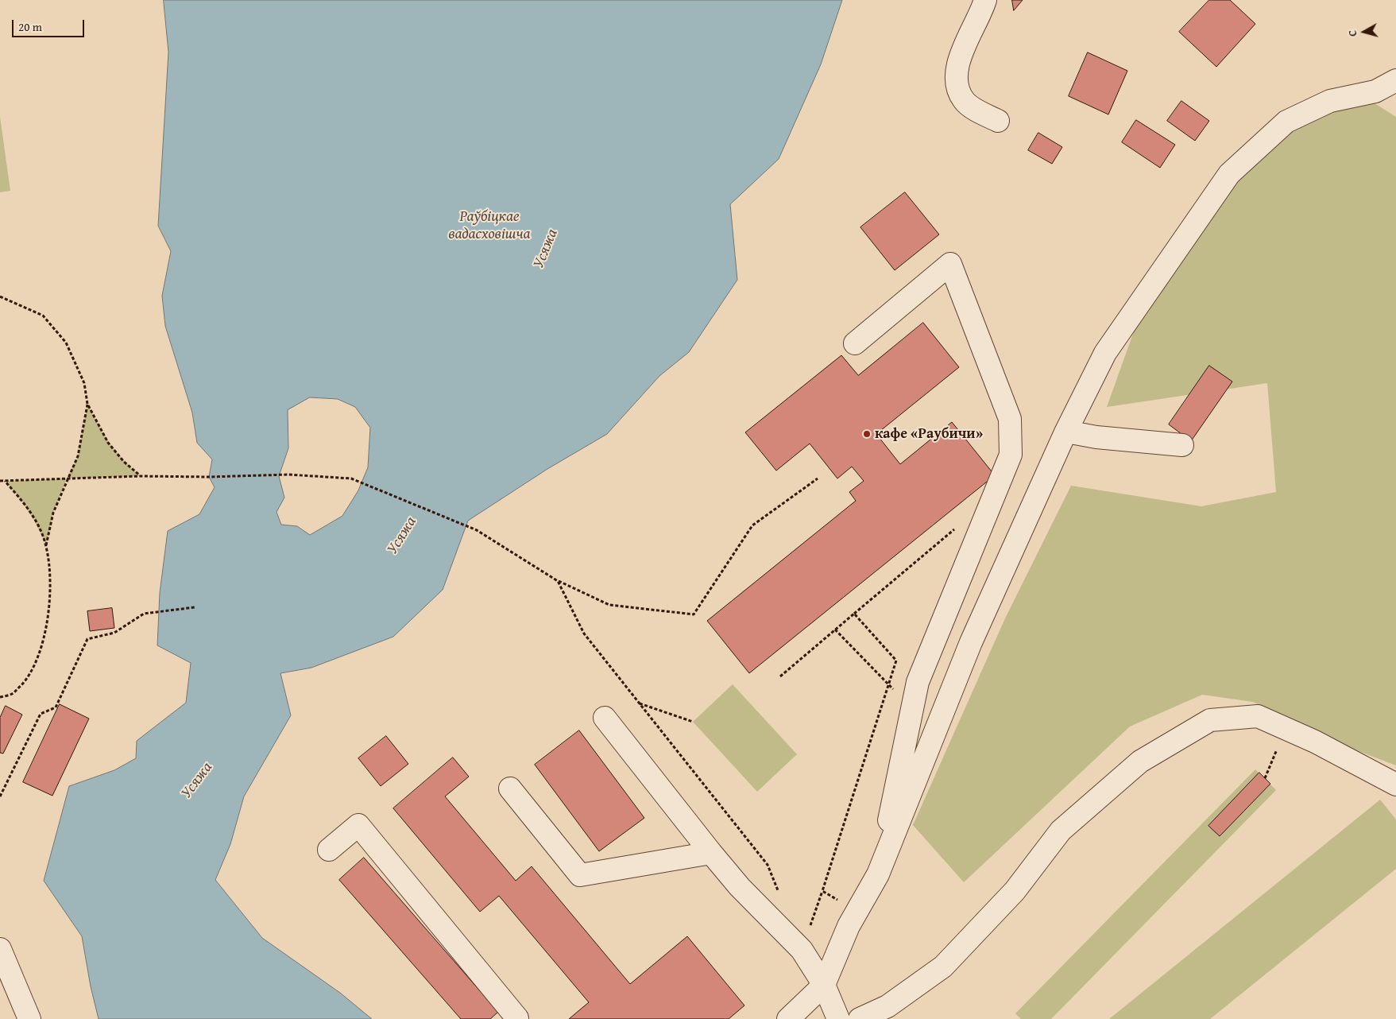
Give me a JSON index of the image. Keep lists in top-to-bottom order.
{
  "water": ["Раўбіцкае вадасховішча", "Усяжа"],
  "places": ["кафе «Раубичи»"],
  "scale_bar": "20 m",
  "north": "left"
}
